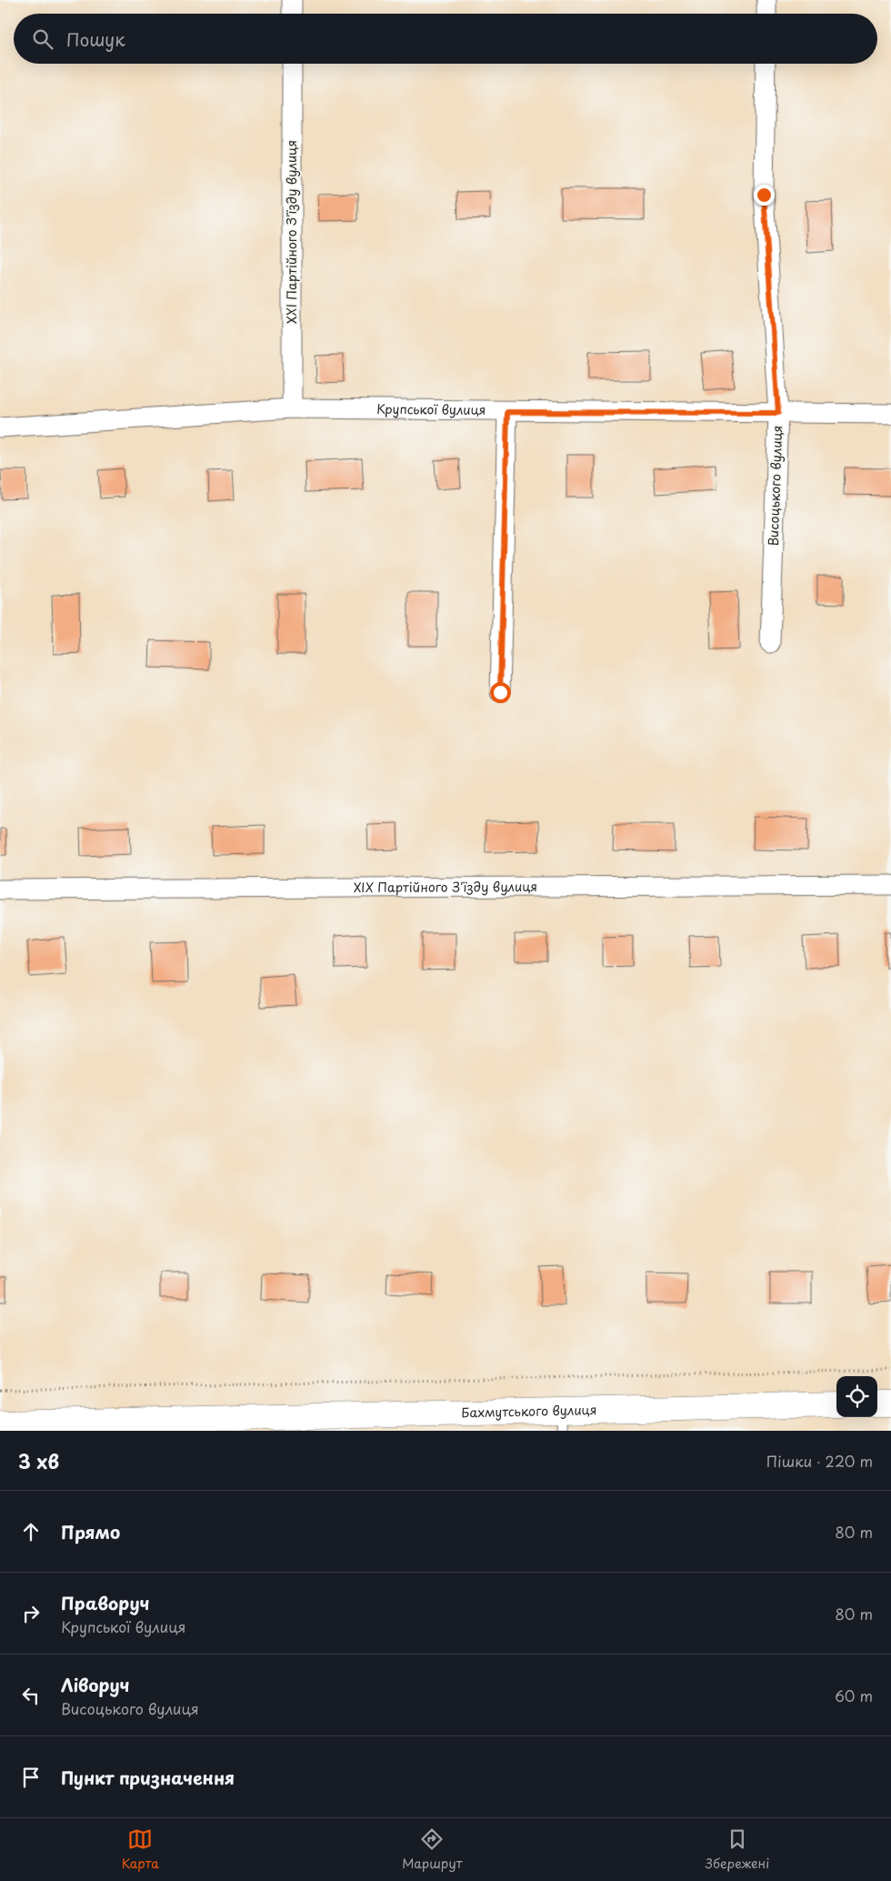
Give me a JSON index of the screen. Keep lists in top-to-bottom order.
{
  "streets": {
    "main road": ["Бахмутського вулиця"],
    "street": [
      "XXI Партійного З'їзду вулиця",
      "Крупської вулиця",
      "Висоцького вулиця",
      "XIX Партійного З'їзду вулиця"
    ]
  },
  "crossings": [
    ["XXI Партійного З'їзду вулиця", "Крупської вулиця"],
    ["Крупської вулиця", "Висоцького вулиця"]
  ],
  "page": {
    "search": "Пошук",
    "heading": ["3 хв", "Пішки · 220 m"],
    "list": [
      ["Прямо", "80 m"],
      ["Праворуч", "Крупської вулиця", "80 m"],
      ["Ліворуч", "Висоцького вулиця", "60 m"],
      "Пункт призначення"
    ],
    "nav": ["Карта", "Маршрут", "Збережені"]
  }
}
